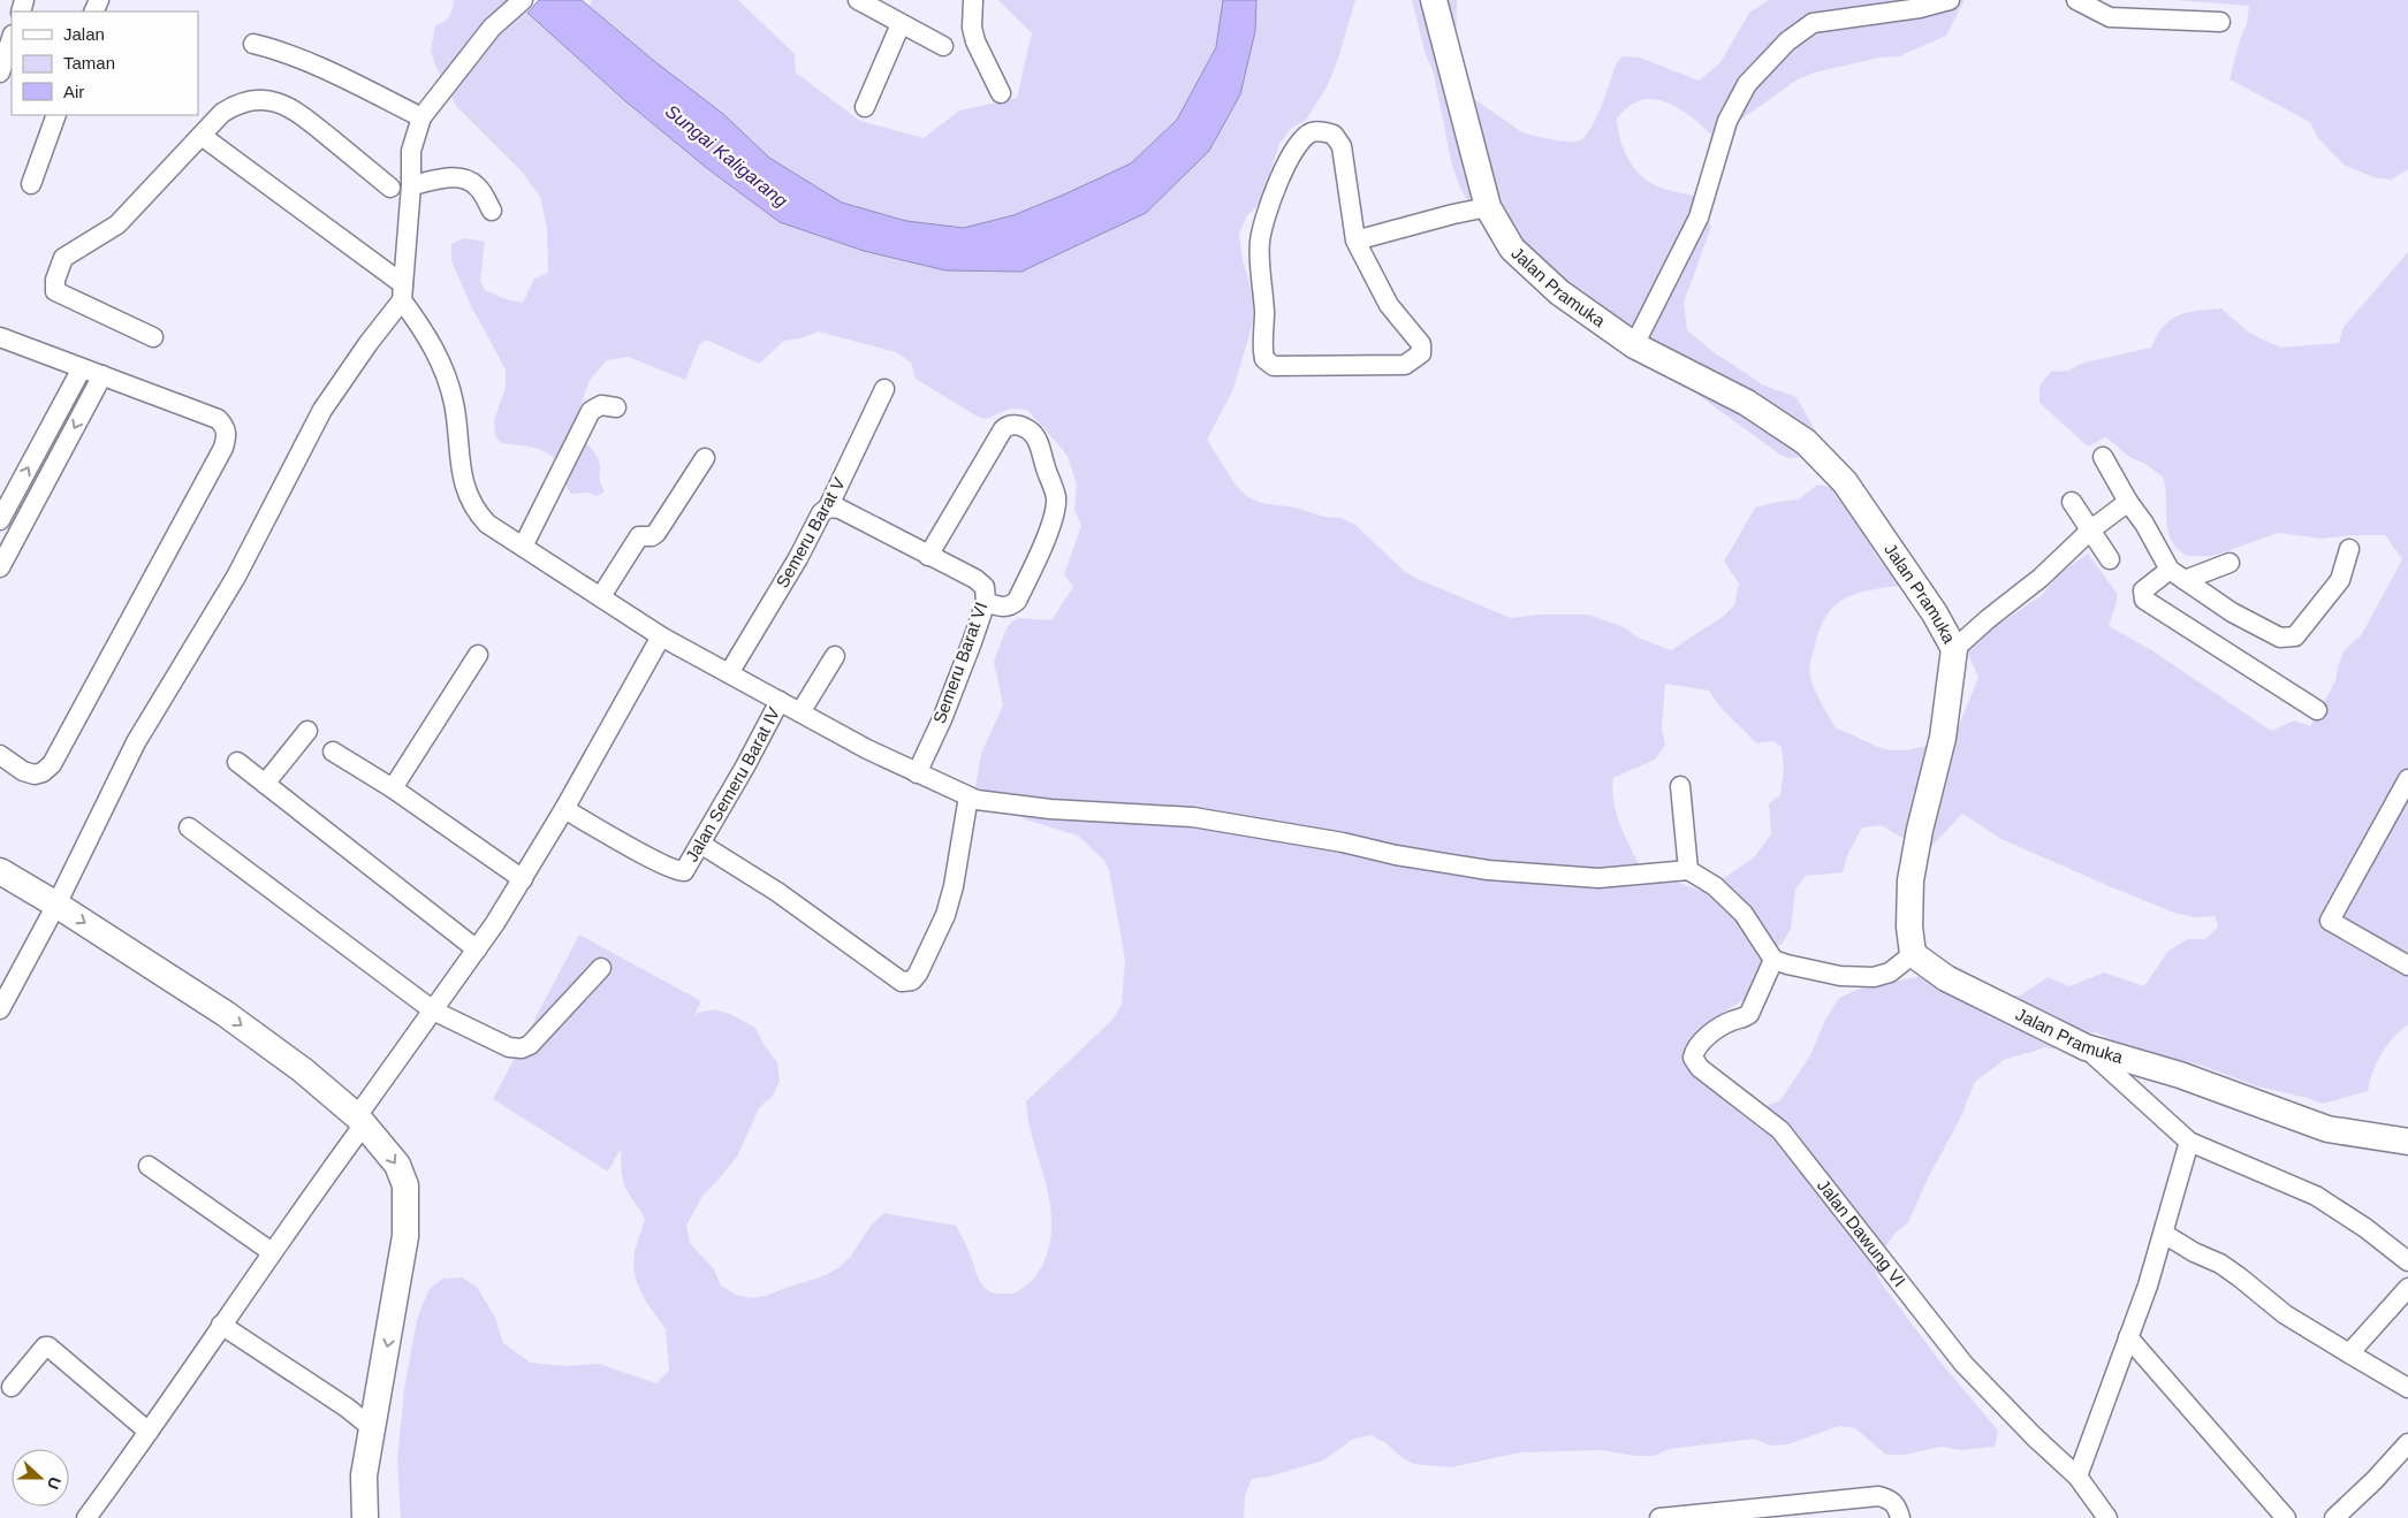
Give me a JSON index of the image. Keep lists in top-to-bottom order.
{
  "streets": {
    "main road": ["Jalan Pramuka"],
    "street": [
      "Semeru Barat V",
      "Semeru Barat VI",
      "Jalan Semeru Barat IV",
      "Jalan Dawung VI"
    ]
  },
  "crossings": [
    ["Semeru Barat V", "Semeru Barat VI"]
  ],
  "water": ["Sungai Kaligarang"],
  "legend": ["Jalan", "Taman", "Air"],
  "north": "right"
}
